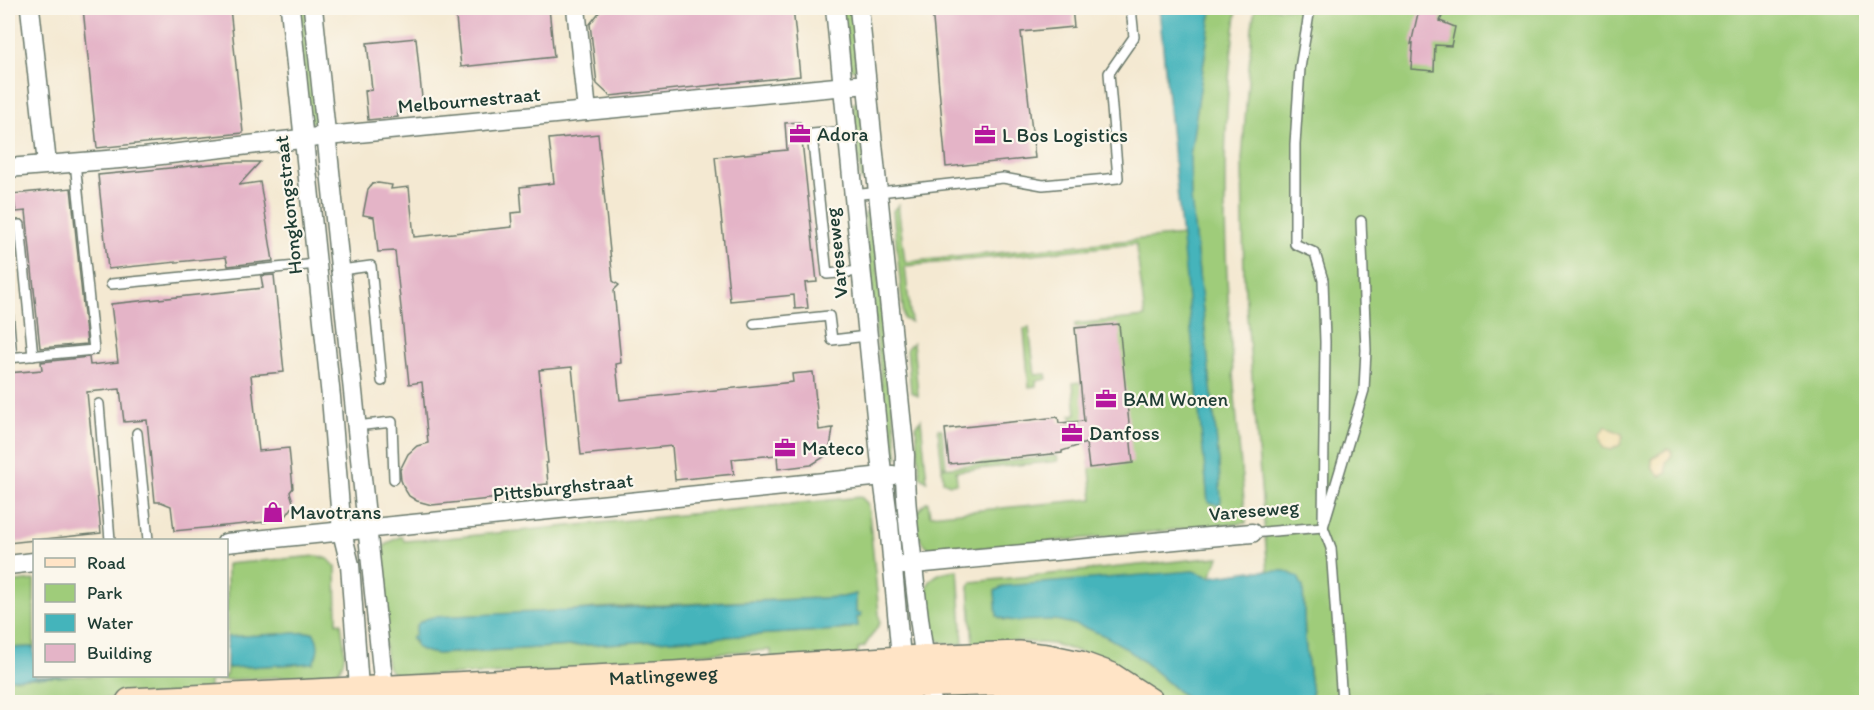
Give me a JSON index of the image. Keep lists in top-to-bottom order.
{
  "streets": {
    "main road": ["Matlingeweg"],
    "street": [
      "Melbournestraat",
      "Hongkongstraat",
      "Vareseweg",
      "Pittsburghstraat"
    ]
  },
  "crossings": [
    ["Melbournestraat", "Hongkongstraat"],
    ["Melbournestraat", "Vareseweg"],
    ["Hongkongstraat", "Pittsburghstraat"],
    ["Hongkongstraat", "Matlingeweg"],
    ["Vareseweg", "Pittsburghstraat"],
    ["Vareseweg", "Matlingeweg"]
  ],
  "places": {
    "office": [
      "Adora",
      "L Bos Logistics",
      "BAM Wonen",
      "Danfoss",
      "Mateco"
    ],
    "shop": ["Mavotrans"]
  },
  "legend": [
    "Road",
    "Park",
    "Water",
    "Building"
  ]
}
